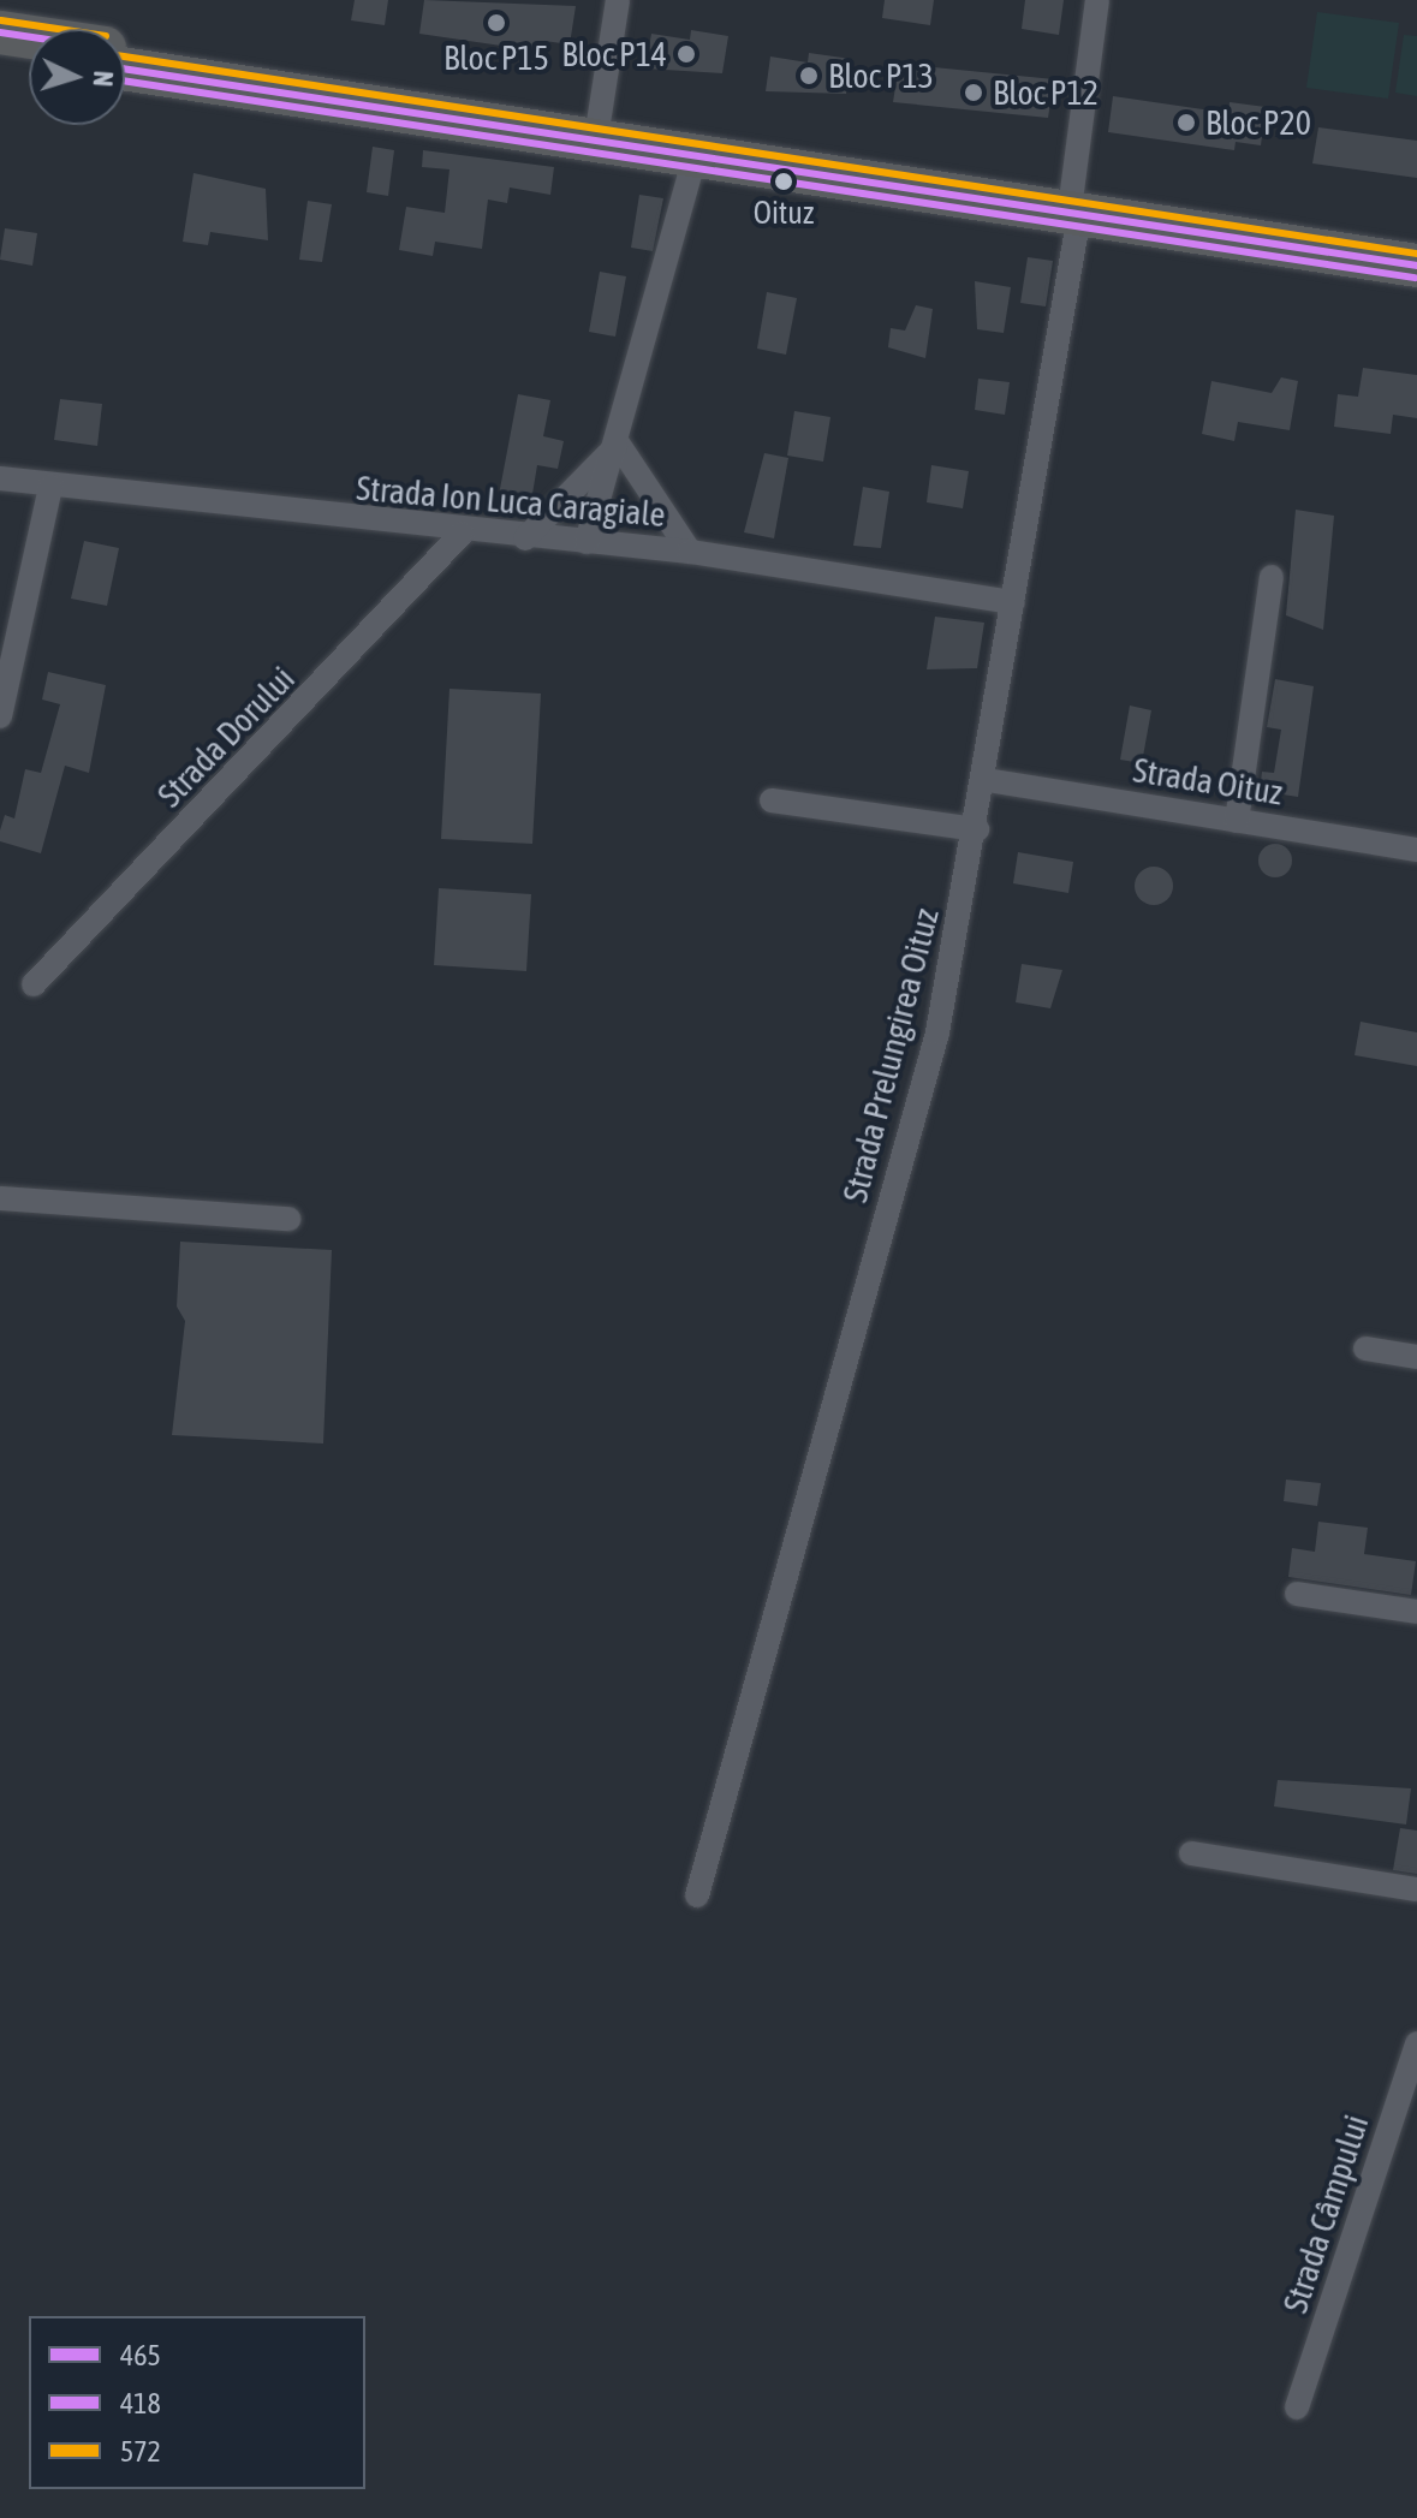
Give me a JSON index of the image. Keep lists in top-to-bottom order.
{
  "streets": {
    "street": [
      "Strada Ion Luca Caragiale",
      "Strada Dorului",
      "Strada Oituz",
      "Strada Prelungirea Oituz",
      "Strada Câmpului"
    ]
  },
  "crossings": [
    ["Strada Ion Luca Caragiale", "Strada Dorului"],
    ["Strada Ion Luca Caragiale", "Strada Prelungirea Oituz"],
    ["Strada Oituz", "Strada Prelungirea Oituz"]
  ],
  "places": [
    "Bloc P15",
    "Bloc P14",
    "Bloc P13",
    "Bloc P12",
    "Bloc P20",
    "Oituz"
  ],
  "lines": ["transit line 572", "transit line 465", "transit line 418"],
  "legend": ["465", "418", "572"],
  "north": "right"
}
